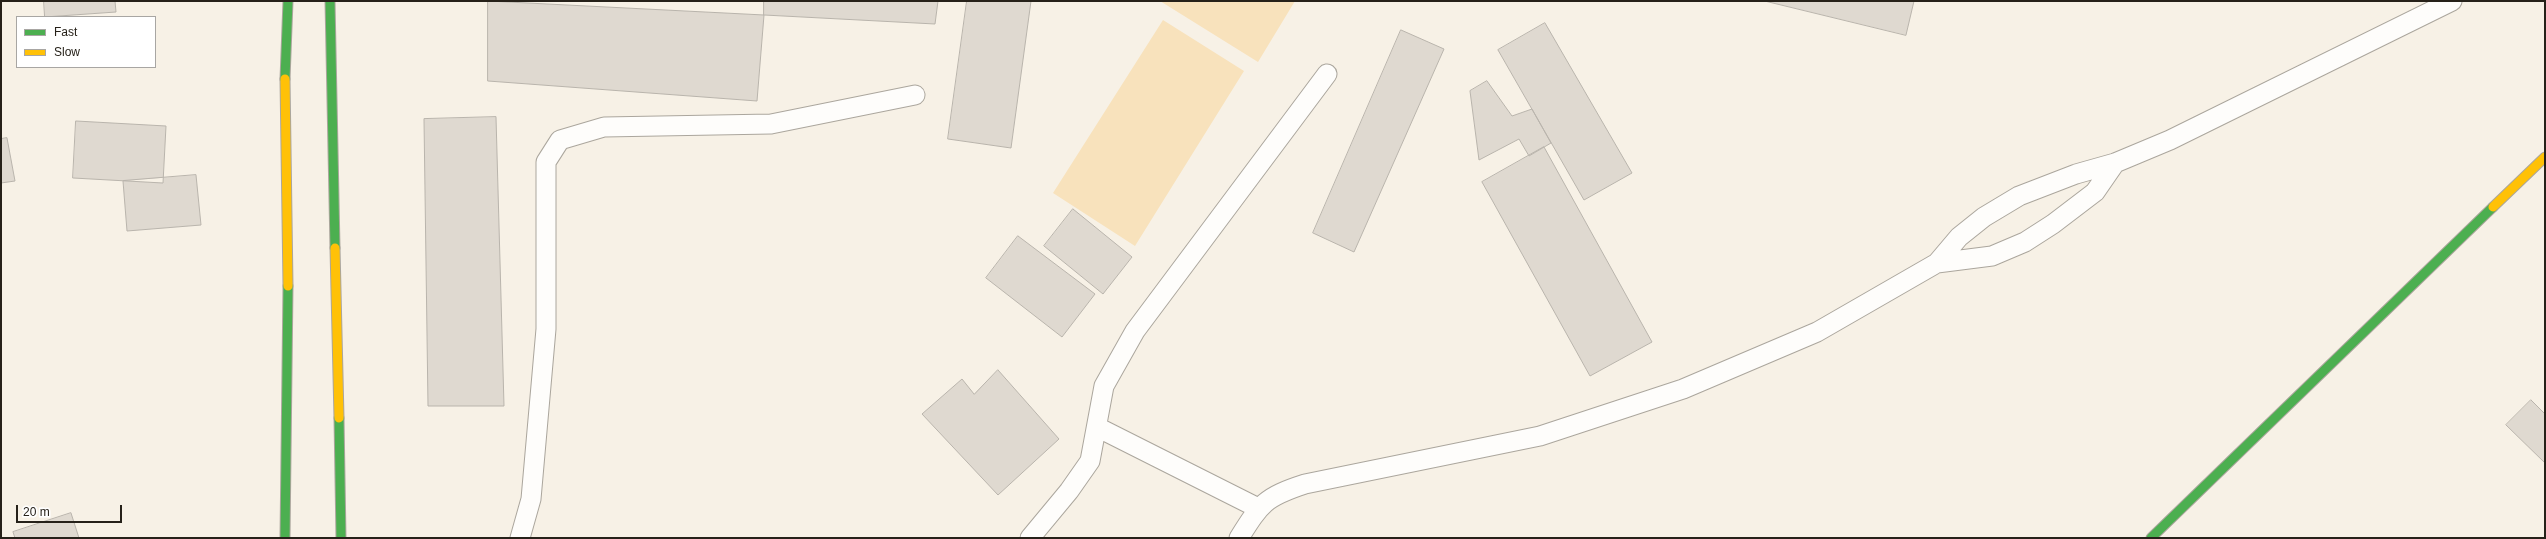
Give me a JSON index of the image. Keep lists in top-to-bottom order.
{
  "legend": ["Fast", "Slow"],
  "scale_bar": "20 m"
}
